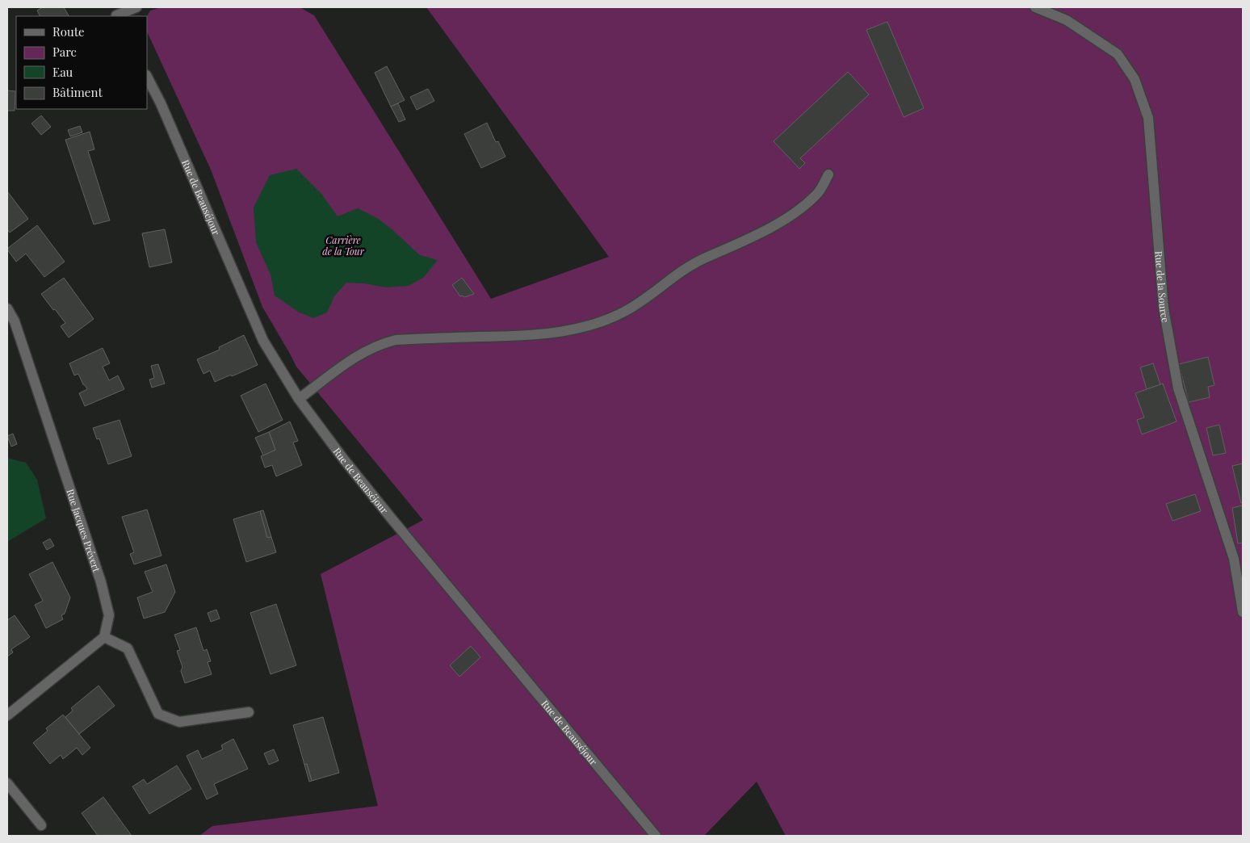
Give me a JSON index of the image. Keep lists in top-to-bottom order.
{
  "streets": {
    "street": ["Rue de Beauséjour", "Rue de la Source", "Rue Jacques Prévert"]
  },
  "parks": ["Carrière de la Tour"],
  "legend": [
    "Route",
    "Parc",
    "Eau",
    "Bâtiment"
  ]
}
